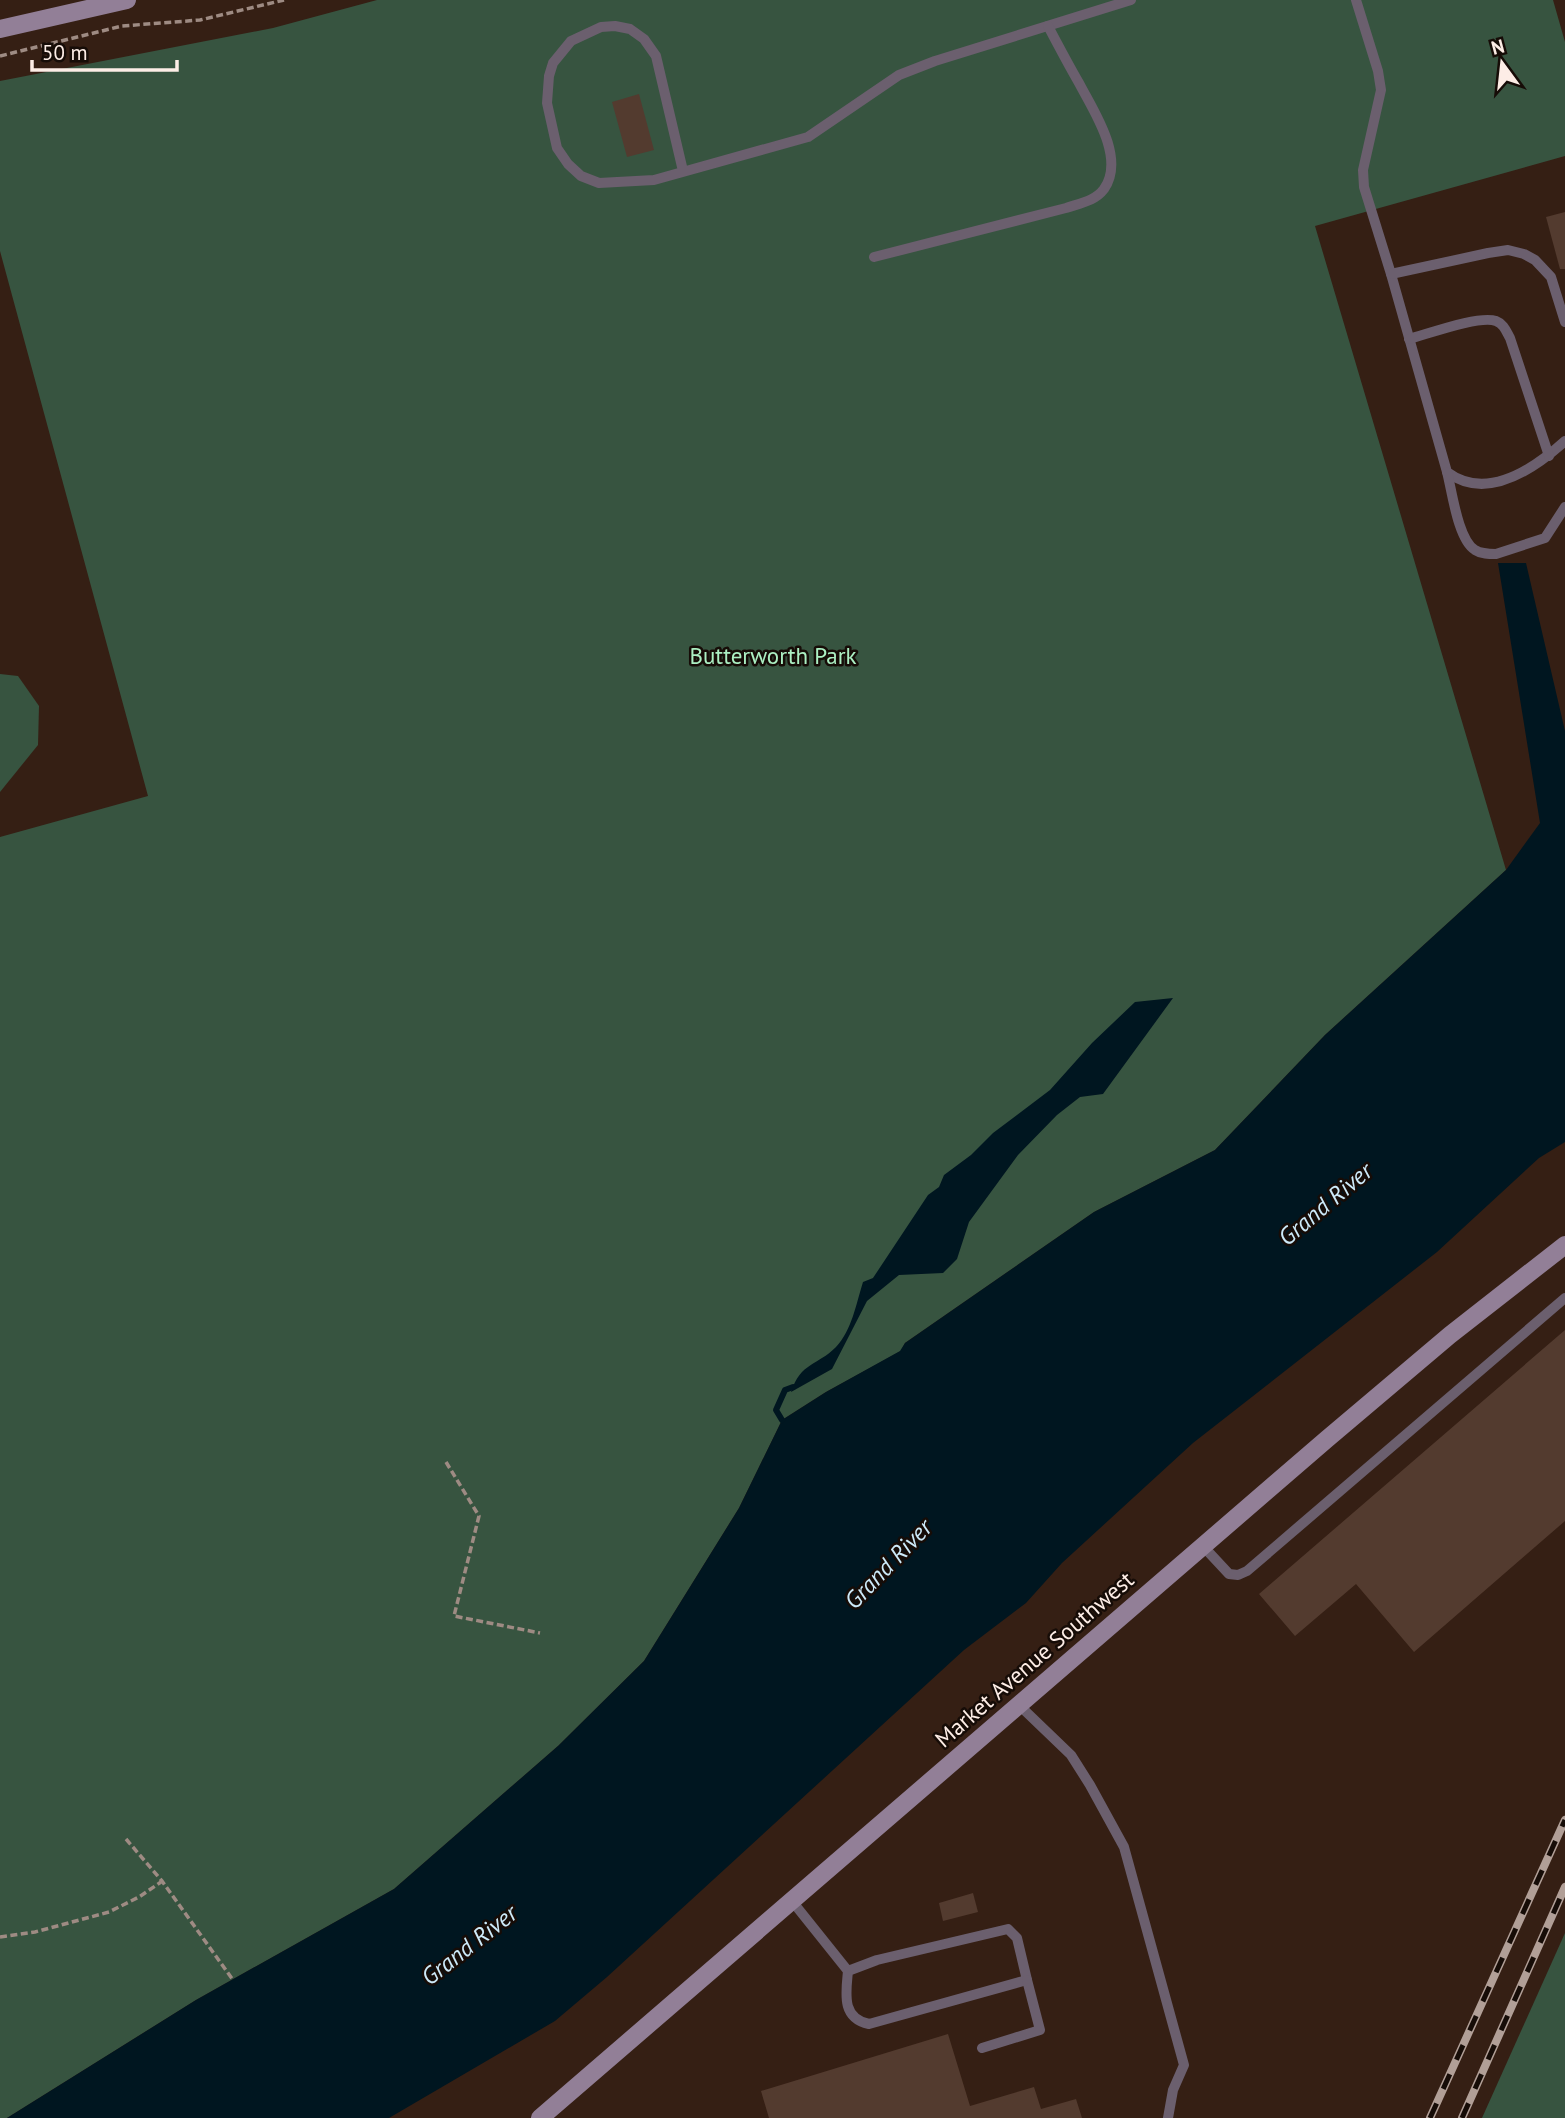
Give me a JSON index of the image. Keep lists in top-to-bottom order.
{
  "streets": {
    "main road": ["Market Avenue Southwest"]
  },
  "water": ["Grand River"],
  "parks": ["Butterworth Park"],
  "scale_bar": "50 m",
  "north": "top"
}
